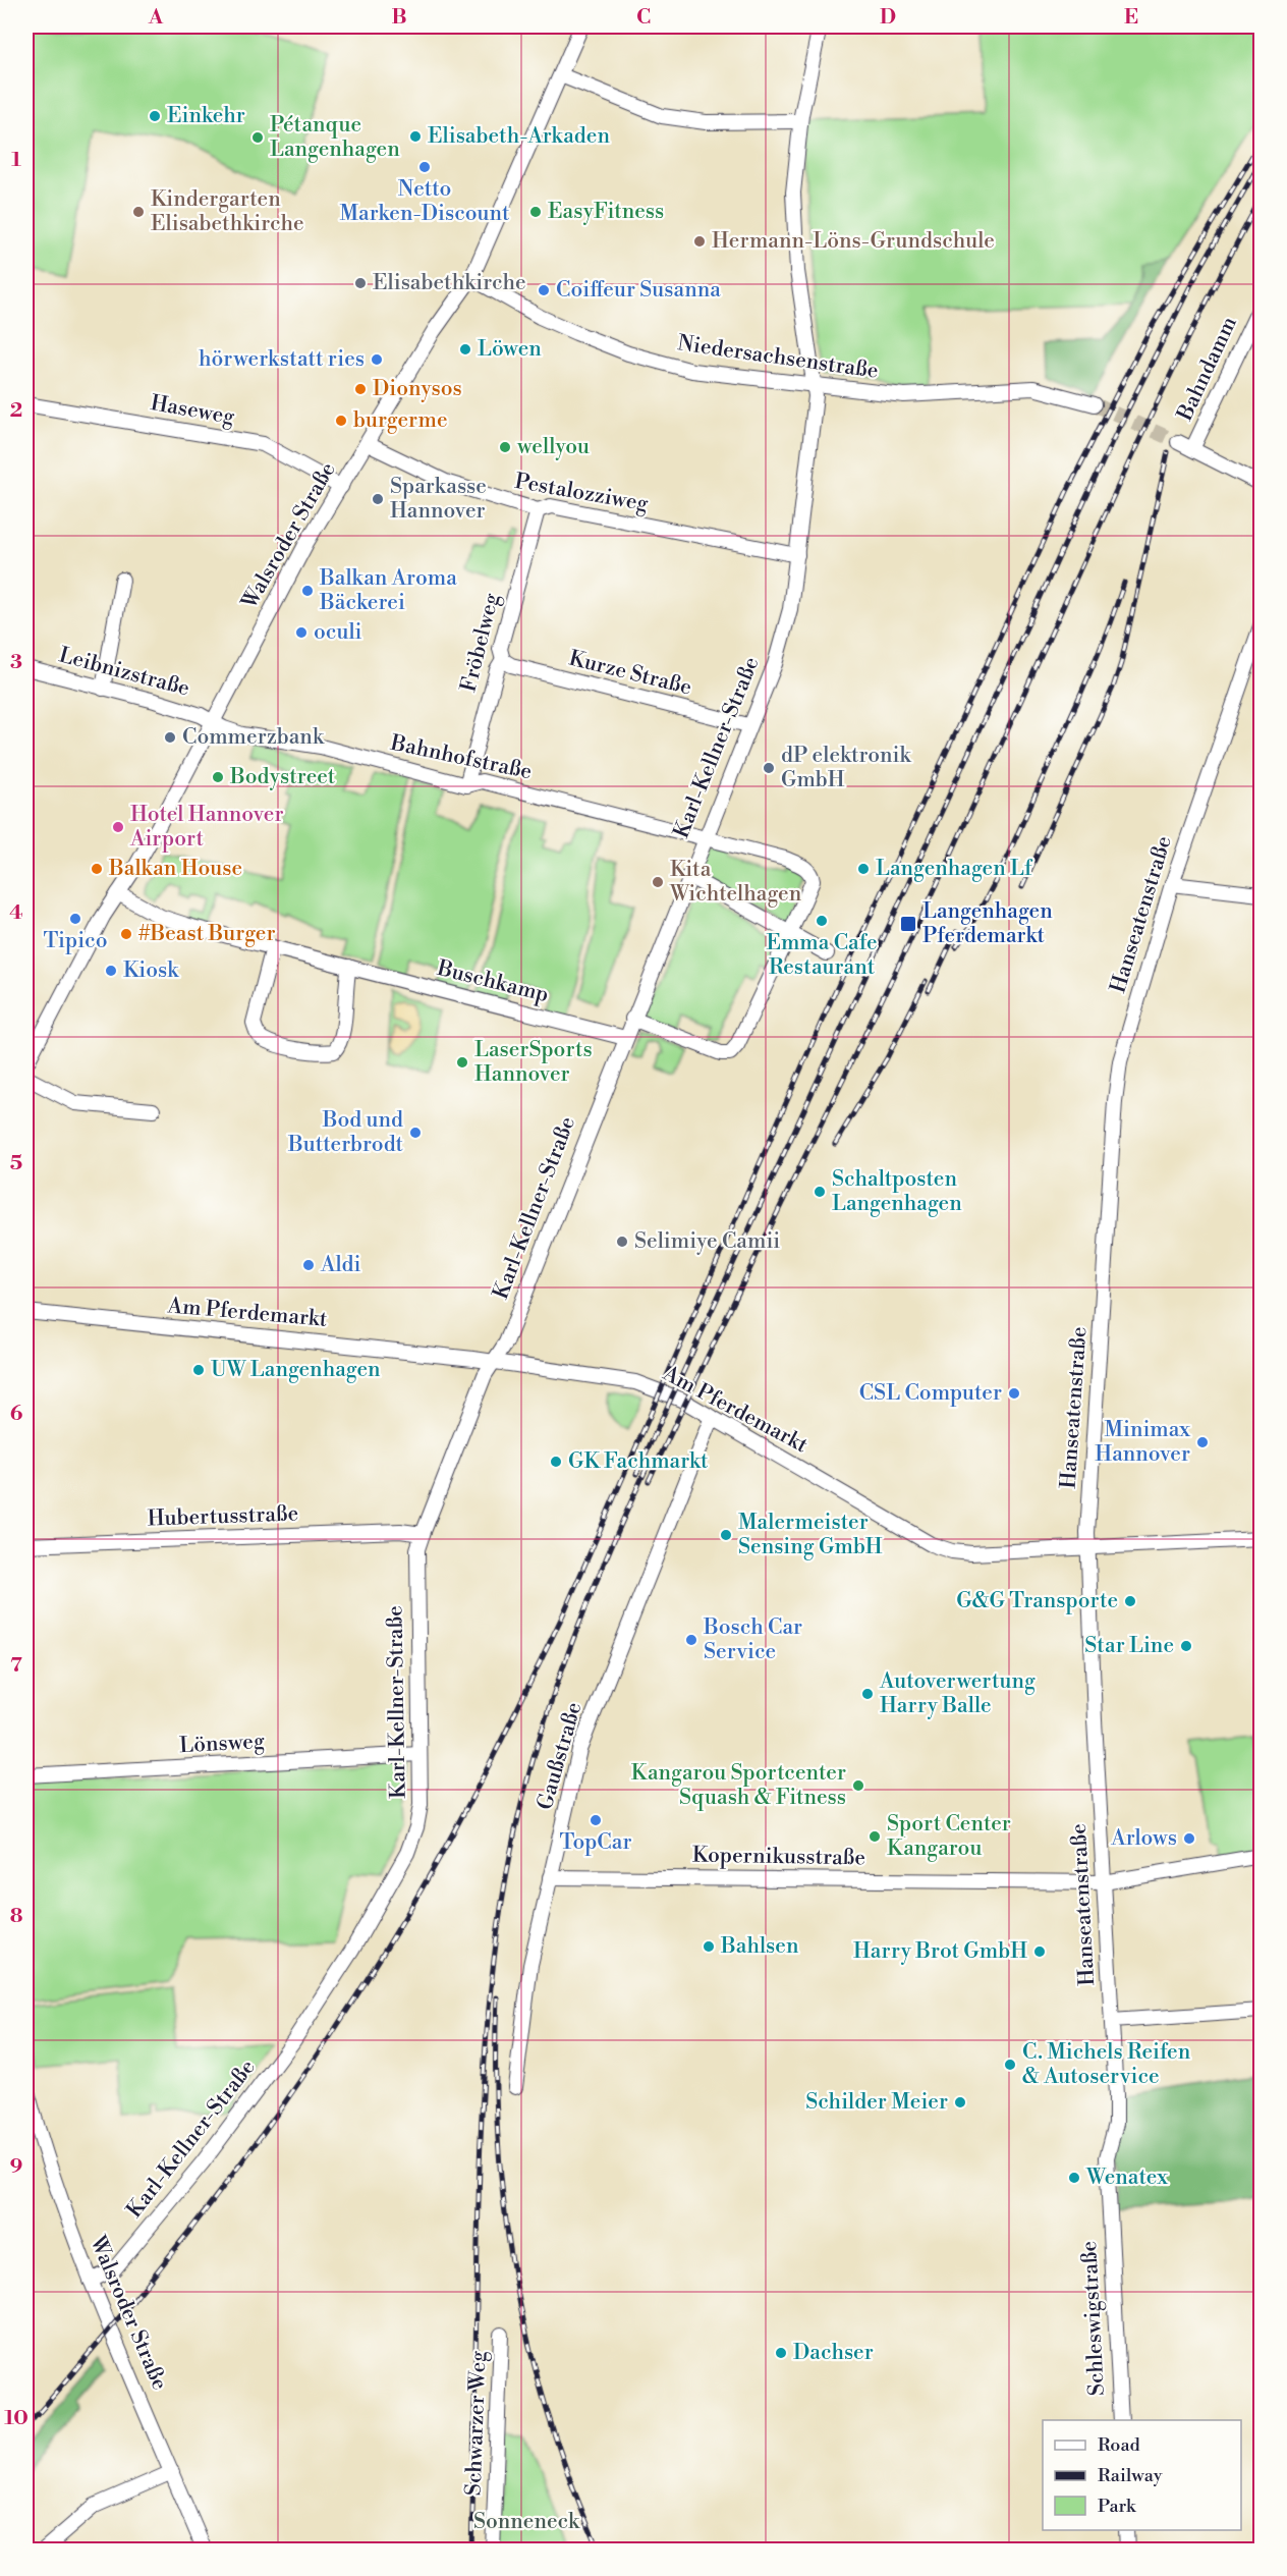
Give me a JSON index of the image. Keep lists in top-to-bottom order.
{
  "streets": {
    "street": [
      "Niedersachsenstraße",
      "Bahndamm",
      "Haseweg",
      "Pestalozziweg",
      "Walsroder Straße",
      "Fröbelweg",
      "Leibnizstraße",
      "Kurze Straße",
      "Karl-Kellner-Straße",
      "Bahnhofstraße",
      "Hanseatenstraße",
      "Buschkamp",
      "Am Pferdemarkt",
      "Hubertusstraße",
      "Lönsweg",
      "Gaußstraße",
      "Kopernikusstraße",
      "Schleswigstraße",
      "Schwarzer Weg"
    ]
  },
  "crossings": [
    ["Niedersachsenstraße", "Walsroder Straße"],
    ["Niedersachsenstraße", "Karl-Kellner-Straße"],
    ["Haseweg", "Walsroder Straße"],
    ["Pestalozziweg", "Walsroder Straße"],
    ["Pestalozziweg", "Fröbelweg"],
    ["Pestalozziweg", "Karl-Kellner-Straße"],
    ["Walsroder Straße", "Leibnizstraße"],
    ["Walsroder Straße", "Karl-Kellner-Straße"],
    ["Walsroder Straße", "Bahnhofstraße"],
    ["Walsroder Straße", "Buschkamp"],
    ["Fröbelweg", "Kurze Straße"],
    ["Fröbelweg", "Bahnhofstraße"],
    ["Leibnizstraße", "Bahnhofstraße"],
    ["Kurze Straße", "Karl-Kellner-Straße"],
    ["Karl-Kellner-Straße", "Bahnhofstraße"],
    ["Karl-Kellner-Straße", "Buschkamp"],
    ["Karl-Kellner-Straße", "Am Pferdemarkt"],
    ["Karl-Kellner-Straße", "Hubertusstraße"],
    ["Karl-Kellner-Straße", "Lönsweg"],
    ["Hanseatenstraße", "Am Pferdemarkt"],
    ["Hanseatenstraße", "Kopernikusstraße"],
    ["Hanseatenstraße", "Schleswigstraße"],
    ["Am Pferdemarkt", "Gaußstraße"],
    ["Gaußstraße", "Kopernikusstraße"]
  ],
  "parks": ["Sonneneck"],
  "places": {
    "other": [
      "Einkehr",
      "Elisabeth-Arkaden",
      "Pétanque Langenhagen",
      "Netto Marken-Discount",
      "Kindergarten Elisabethkirche",
      "EasyFitness",
      "Hermann-Löns-Grundschule",
      "Elisabethkirche",
      "Coiffeur Susanna",
      "Löwen",
      "hörwerkstatt ries",
      "Dionysos",
      "burgerme",
      "wellyou",
      "Sparkasse Hannover",
      "Balkan Aroma Bäckerei",
      "oculi",
      "Commerzbank",
      "dP elektronik GmbH",
      "Bodystreet",
      "Hotel Hannover Airport",
      "Balkan House",
      "Langenhagen Lf",
      "Kita Wichtelhagen",
      "Tipico",
      "Emma Cafe Restaurant",
      "#Beast Burger",
      "Kiosk",
      "LaserSports Hannover",
      "Bod und Butterbrodt",
      "Schaltposten Langenhagen",
      "Selimiye Camii",
      "Aldi",
      "UW Langenhagen",
      "CSL Computer",
      "Minimax Hannover",
      "GK Fachmarkt",
      "Malermeister Sensing GmbH",
      "G&G Transporte",
      "Bosch Car Service",
      "Star Line",
      "Autoverwertung Harry Balle",
      "Kangarou Sportcenter Squash & Fitness",
      "TopCar",
      "Sport Center Kangarou",
      "Arlows",
      "Bahlsen",
      "Harry Brot GmbH",
      "C. Michels Reifen & Autoservice",
      "Schilder Meier",
      "Wenatex",
      "Dachser"
    ],
    "transit": ["Langenhagen Pferdemarkt"]
  },
  "legend": ["Road", "Railway", "Park"],
  "grid": {
    "columns": [
      "A",
      "B",
      "C",
      "D",
      "E"
    ],
    "rows": [
      "1",
      "2",
      "3",
      "4",
      "5",
      "6",
      "7",
      "8",
      "9",
      "10"
    ]
  }
}
